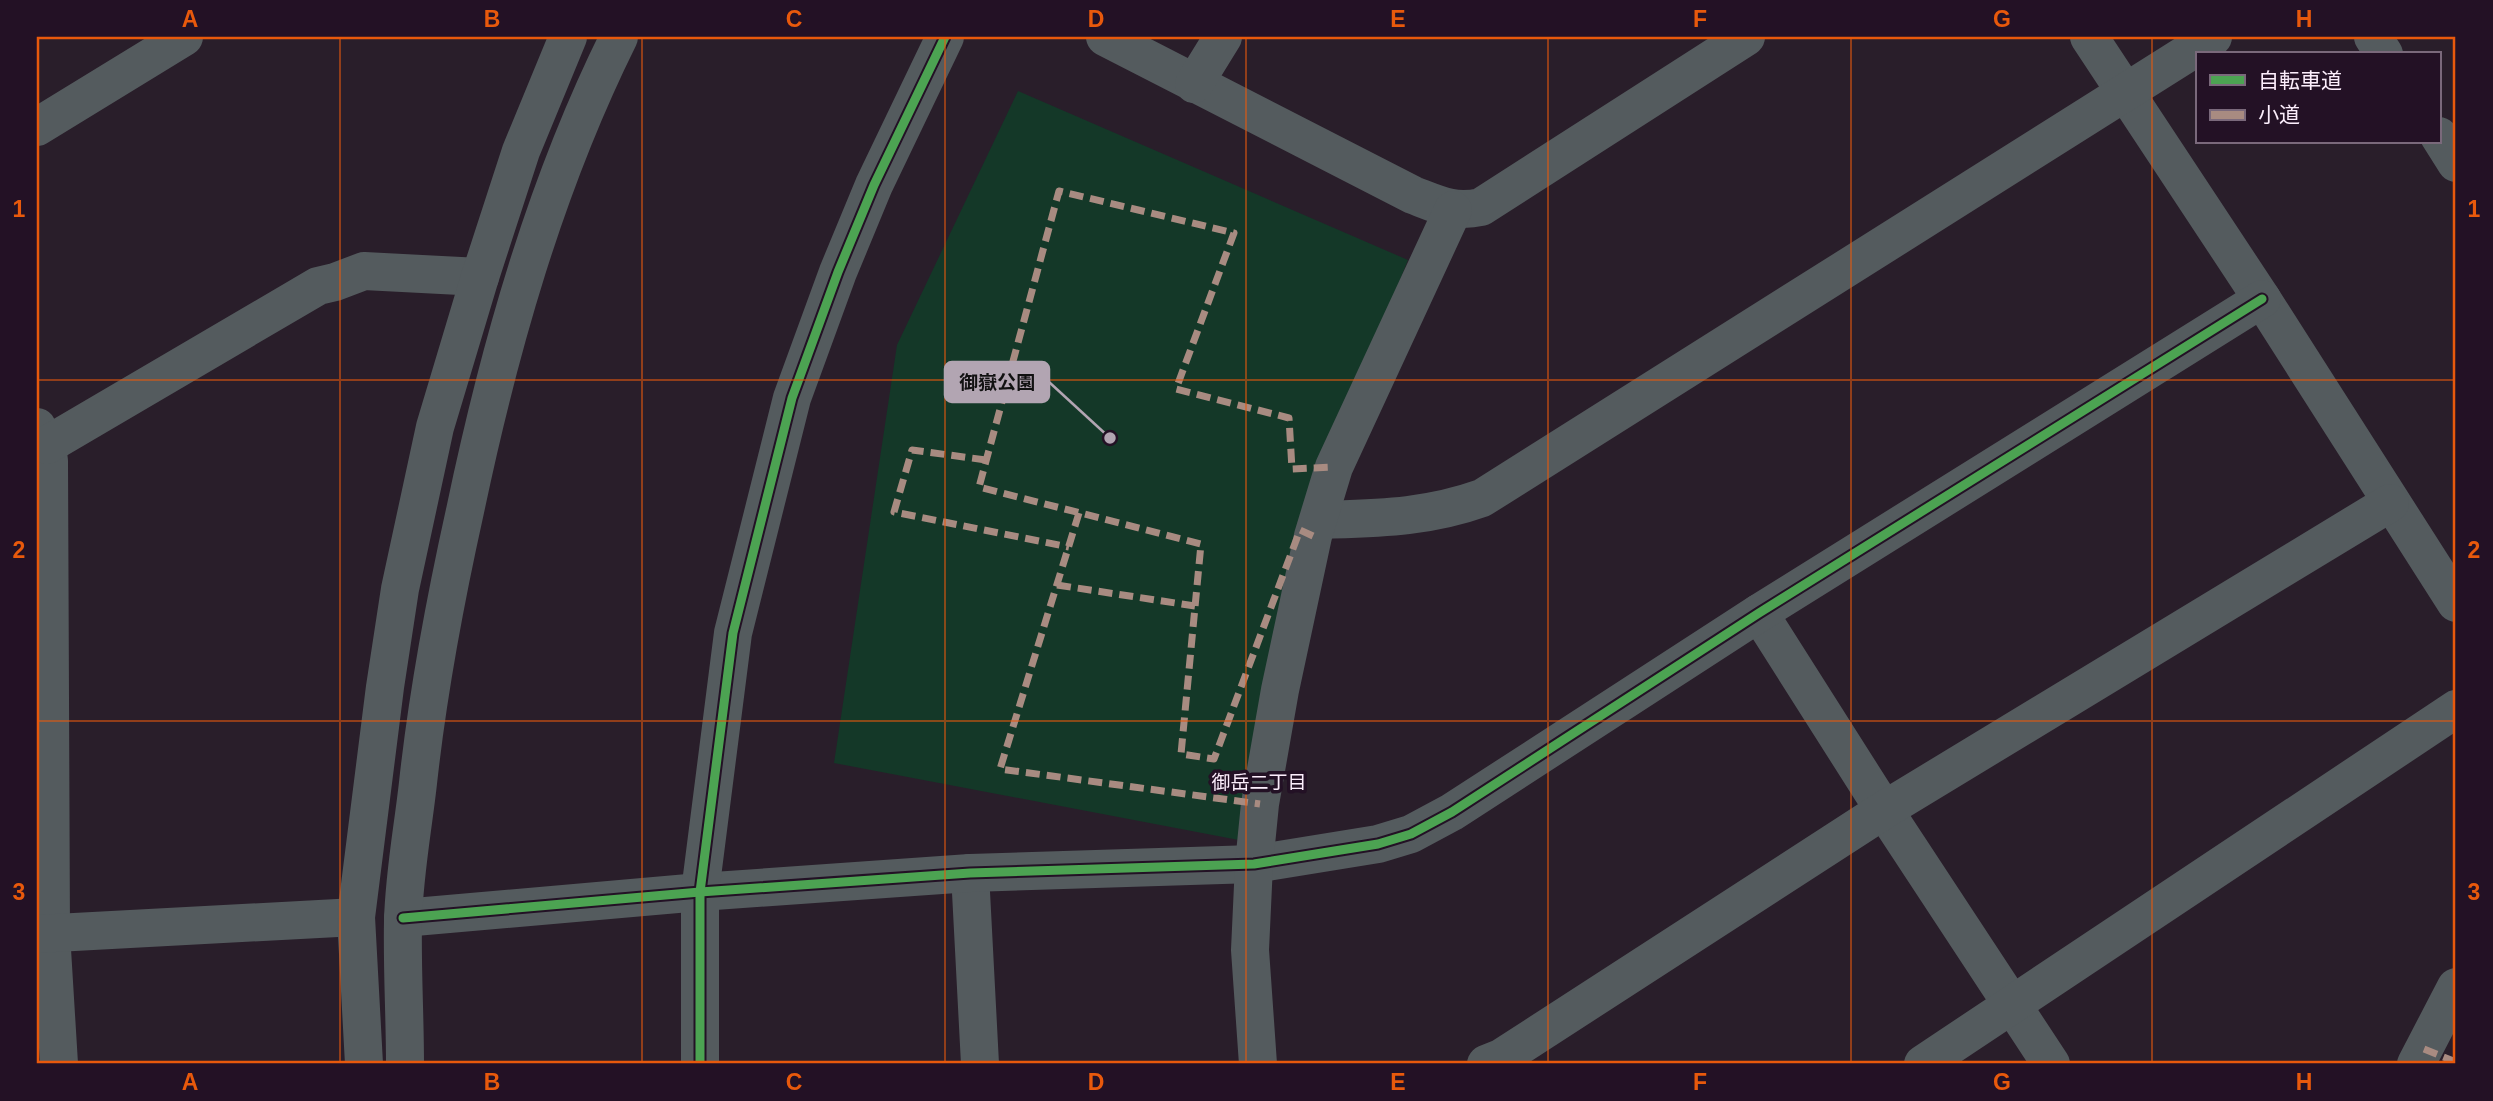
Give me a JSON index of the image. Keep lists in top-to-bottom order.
{
  "districts": ["御岳二丁目"],
  "places": ["御嶽公園"],
  "legend": ["自転車道", "小道"],
  "grid": {
    "columns": [
      "A",
      "B",
      "C",
      "D",
      "E",
      "F",
      "G",
      "H"
    ],
    "rows": ["1", "2", "3"]
  }
}
